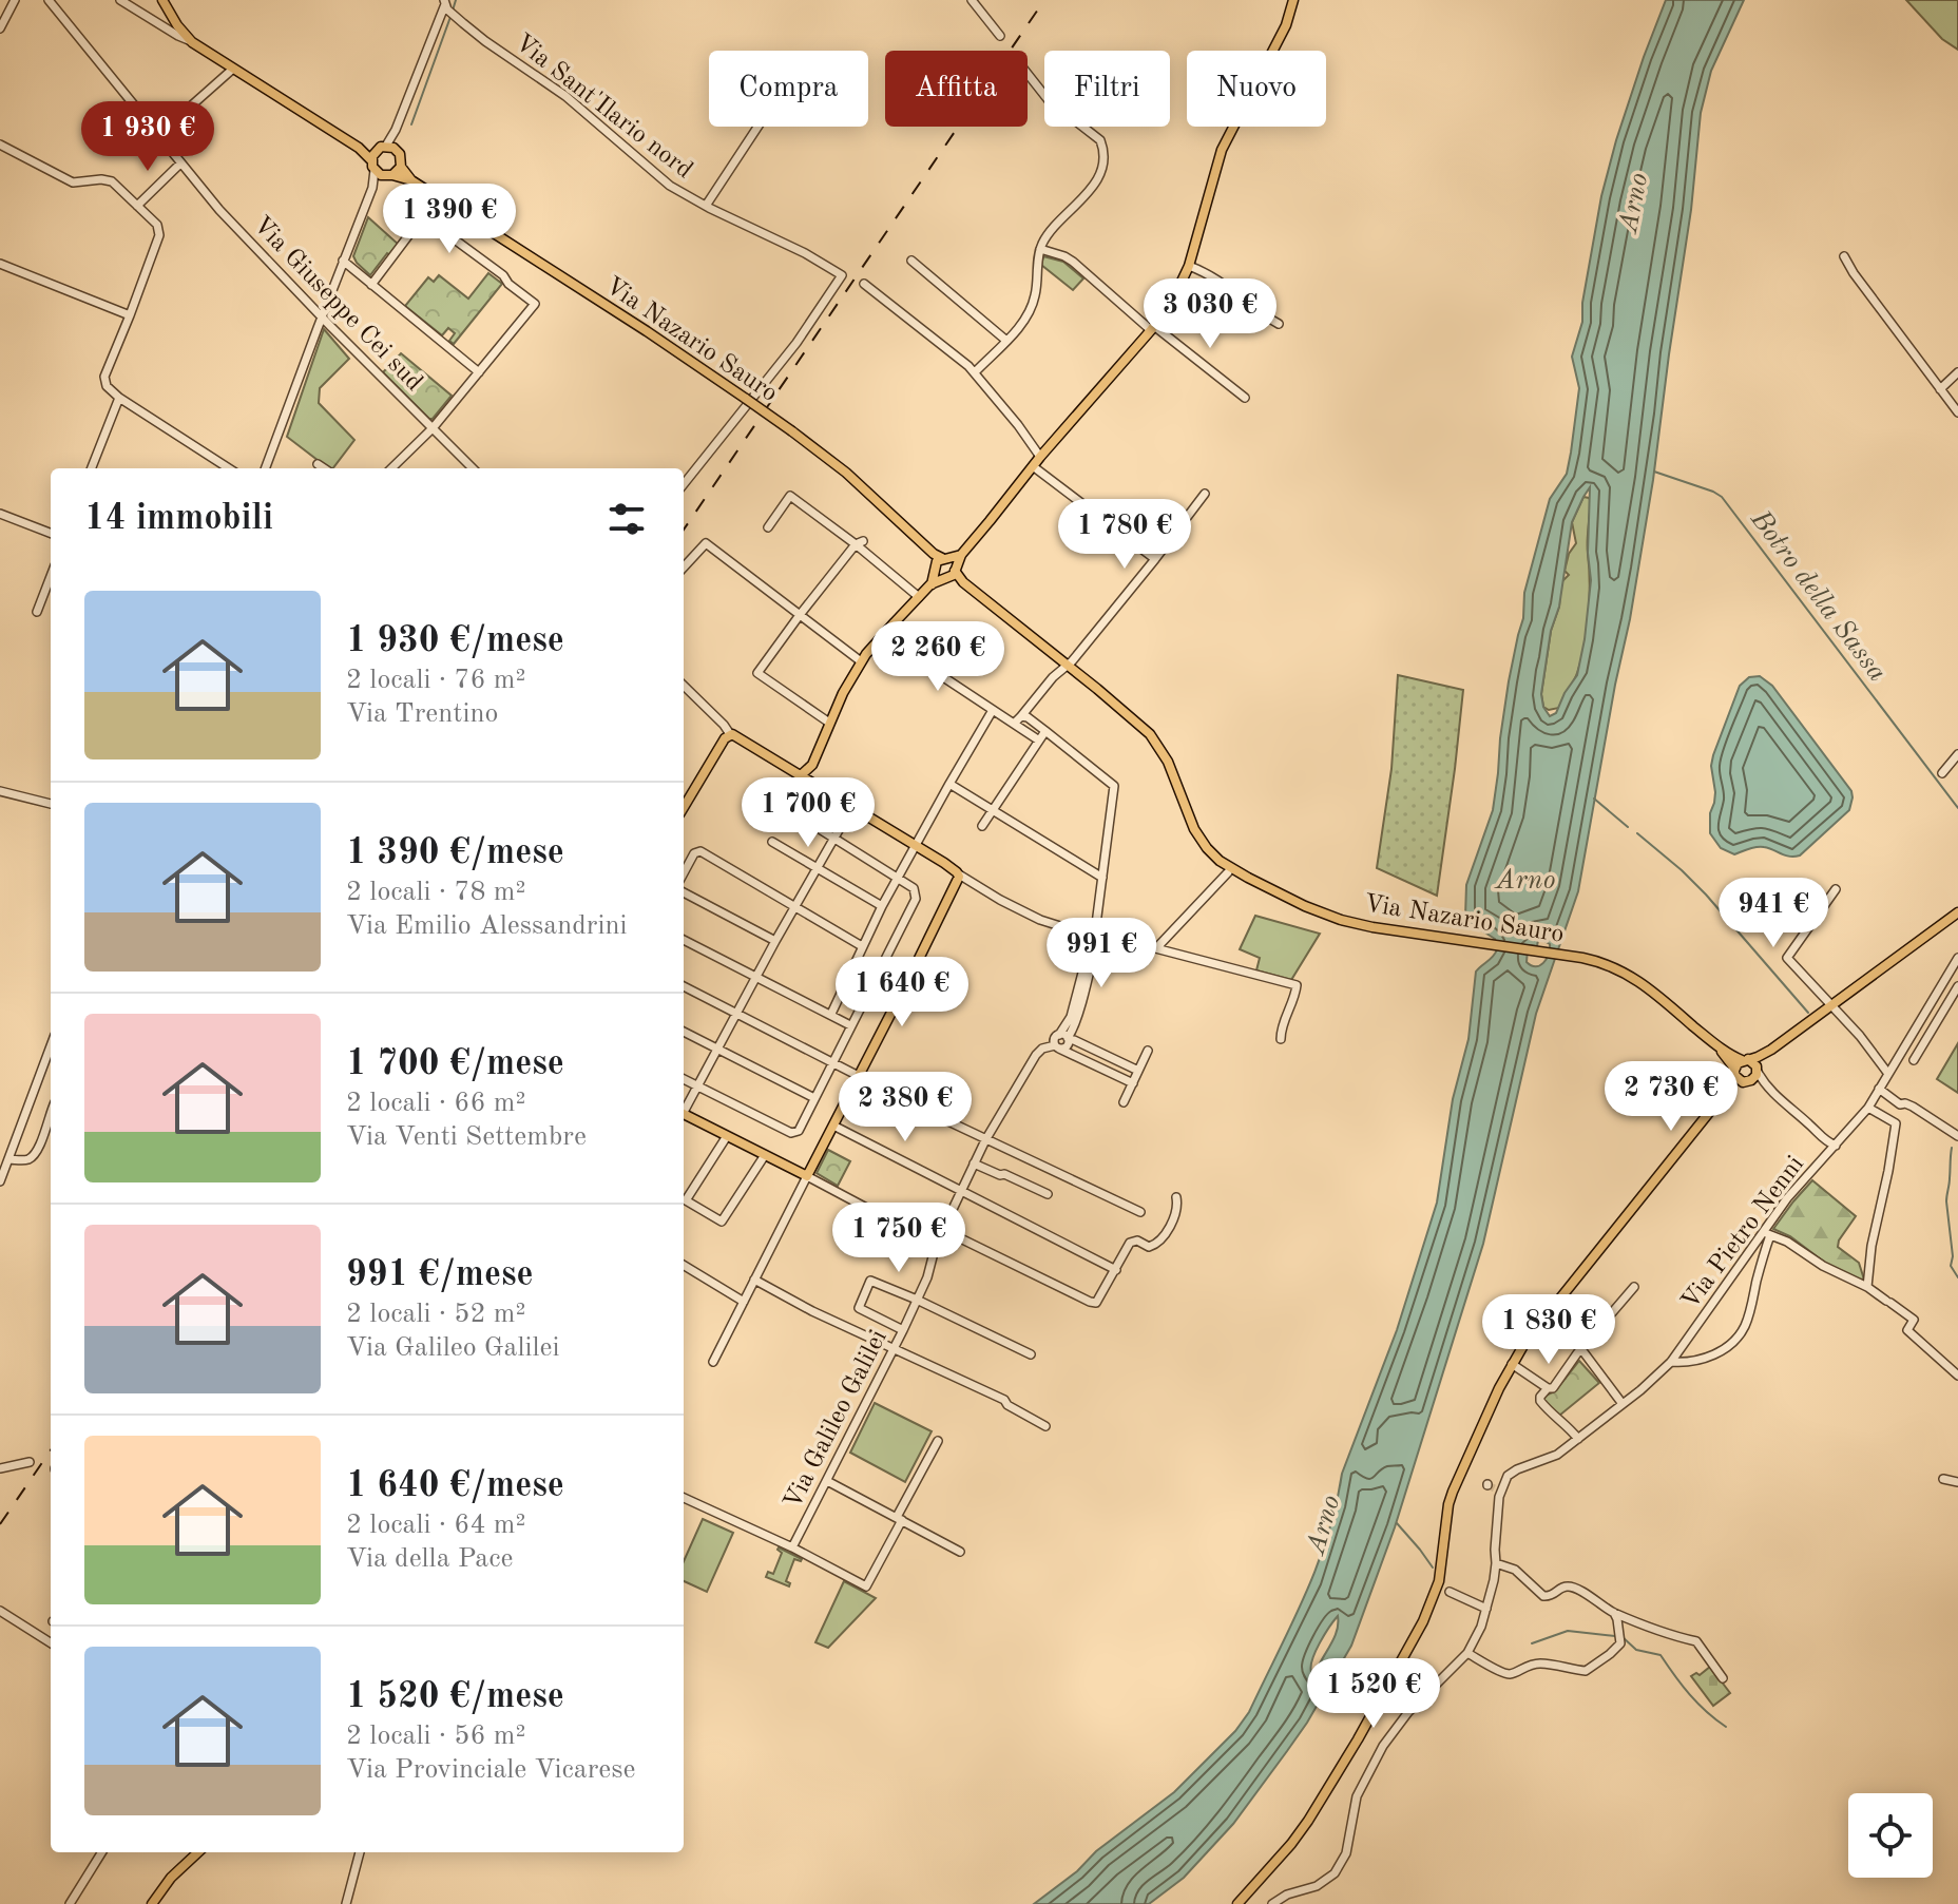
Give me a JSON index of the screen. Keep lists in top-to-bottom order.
{
  "streets": {
    "main road": ["Via Nazario Sauro"],
    "street": [
      "Via Sant'Ilario nord",
      "Via Giuseppe Cei sud",
      "Via Pietro Nenni",
      "Via Galileo Galilei"
    ]
  },
  "water": ["Arno", "Botro della Sassa"],
  "page": {
    "chip": [
      "Compra",
      "Affitta",
      "Filtri",
      "Nuovo"
    ],
    "price": [
      "1 930 €",
      "1 390 €",
      "3 030 €",
      "1 780 €",
      "2 260 €",
      "1 700 €",
      "941 €",
      "991 €",
      "1 640 €",
      "2 730 €",
      "2 380 €",
      "1 750 €",
      "1 830 €",
      "1 520 €"
    ],
    "heading": "14 immobili",
    "list": [
      {
        "name": "1 930 €/mese",
        "note": "2 locali · 76 m² · Via Trentino"
      },
      {
        "name": "1 390 €/mese",
        "note": "2 locali · 78 m² · Via Emilio Alessandrini"
      },
      {
        "name": "1 700 €/mese",
        "note": "2 locali · 66 m² · Via Venti Settembre"
      },
      {
        "name": "991 €/mese",
        "note": "2 locali · 52 m² · Via Galileo Galilei"
      },
      {
        "name": "1 640 €/mese",
        "note": "2 locali · 64 m² · Via della Pace"
      },
      {
        "name": "1 520 €/mese",
        "note": "2 locali · 56 m² · Via Provinciale Vicarese"
      }
    ]
  }
}
